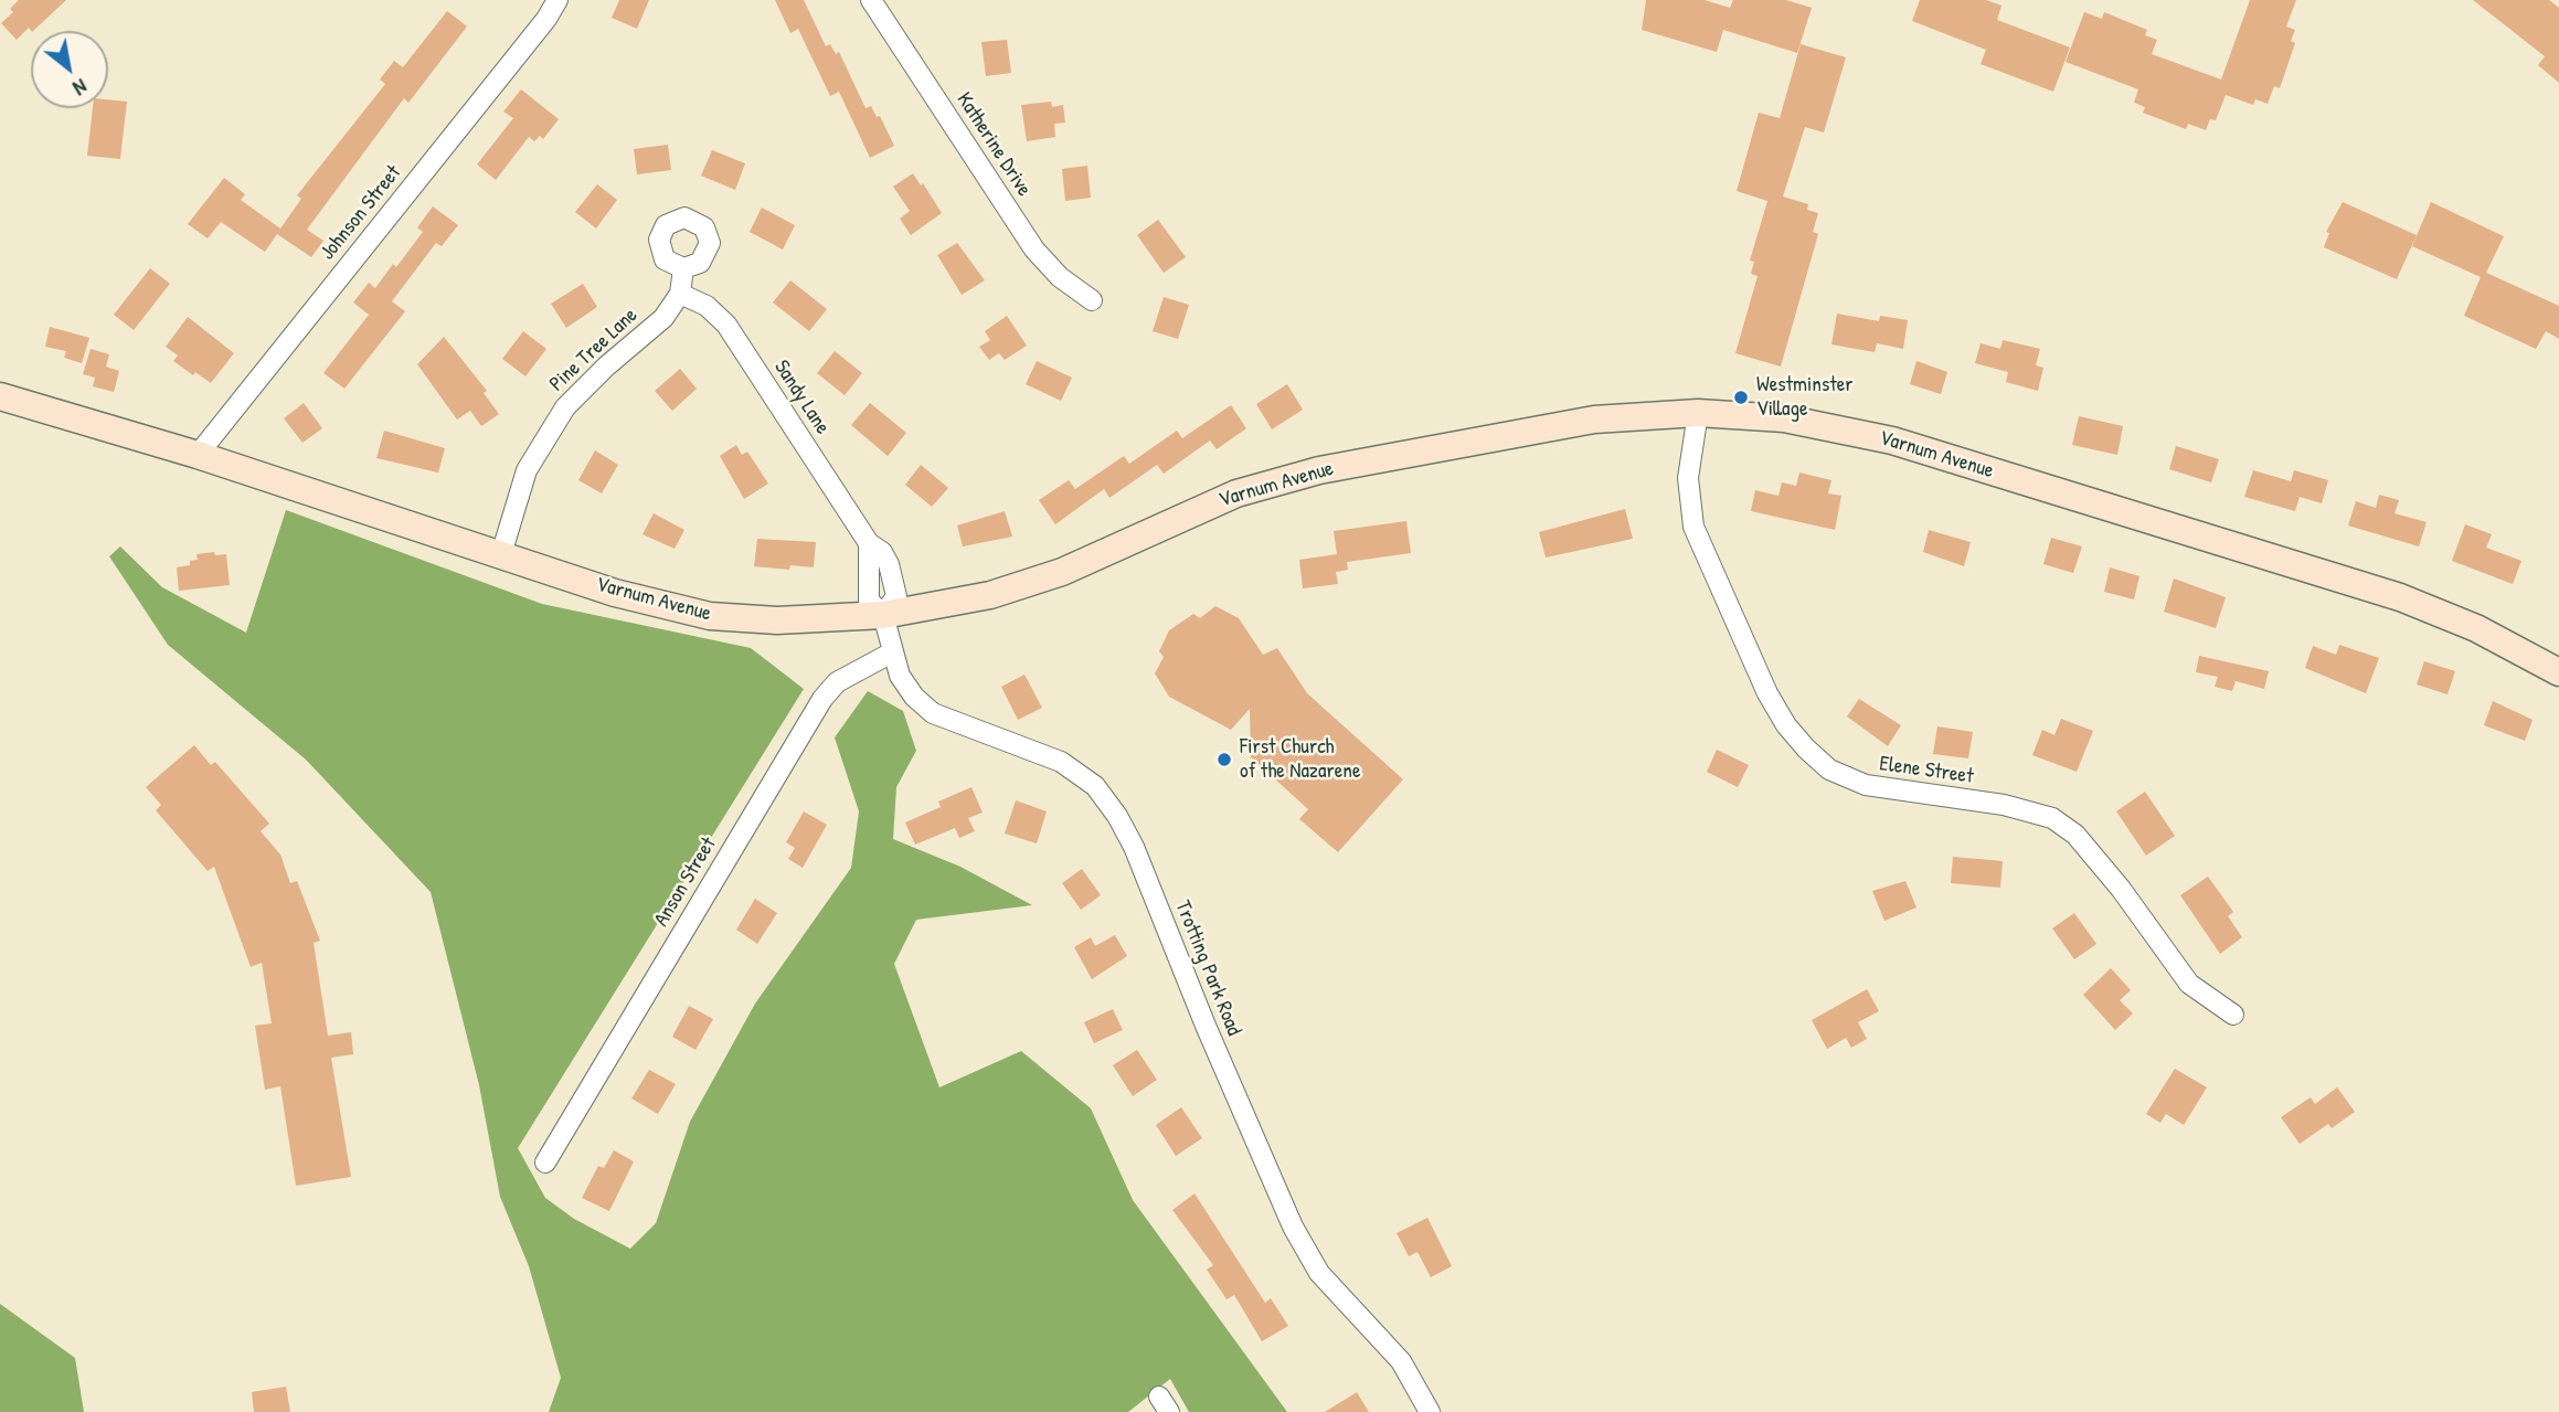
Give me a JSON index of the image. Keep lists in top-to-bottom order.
{
  "streets": {
    "main road": ["Varnum Avenue"],
    "street": [
      "Katherine Drive",
      "Johnson Street",
      "Pine Tree Lane",
      "Sandy Lane",
      "Elene Street",
      "Anson Street",
      "Trotting Park Road"
    ]
  },
  "crossings": [
    ["Johnson Street", "Varnum Avenue"],
    ["Pine Tree Lane", "Sandy Lane"],
    ["Pine Tree Lane", "Varnum Avenue"],
    ["Sandy Lane", "Varnum Avenue"],
    ["Sandy Lane", "Trotting Park Road"],
    ["Varnum Avenue", "Elene Street"],
    ["Varnum Avenue", "Trotting Park Road"],
    ["Anson Street", "Trotting Park Road"]
  ],
  "places": ["Westminster Village", "First Church of the Nazarene"],
  "north": "bottom right"
}
